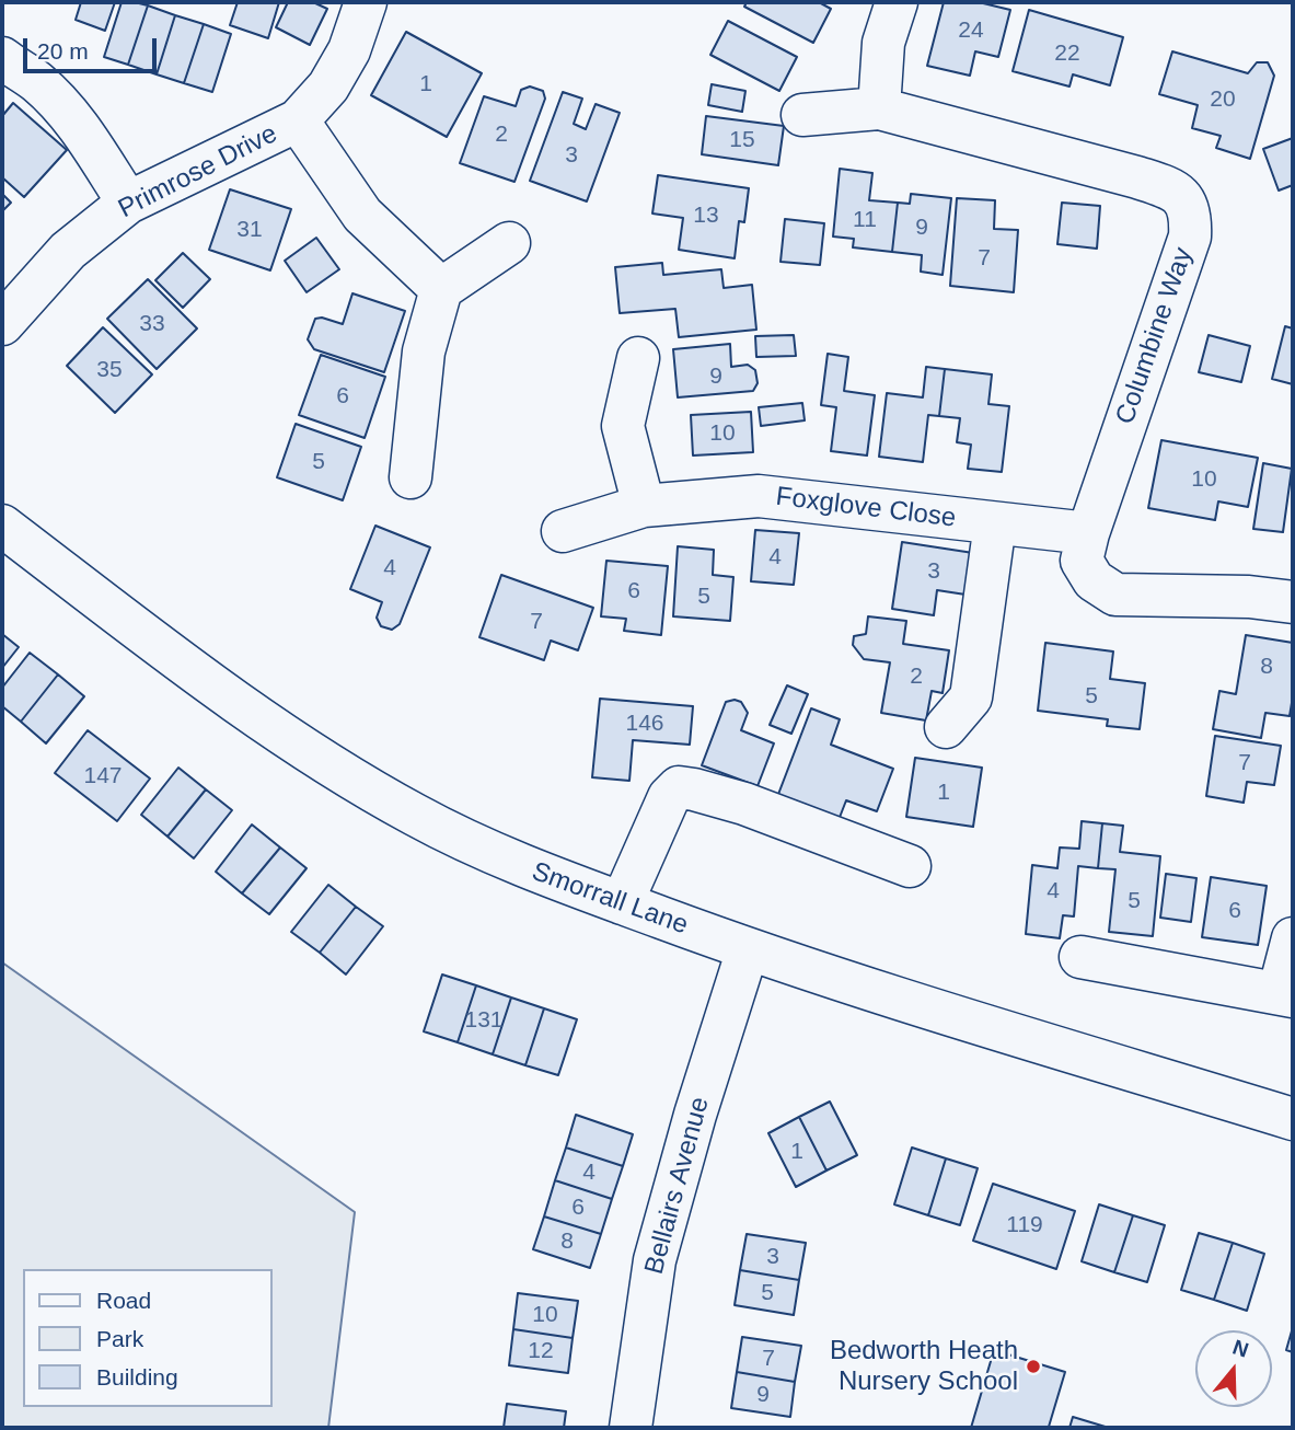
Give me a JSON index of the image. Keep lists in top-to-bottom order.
{
  "streets": {
    "street": [
      "Primrose Drive",
      "Columbine Way",
      "Foxglove Close",
      "Smorrall Lane",
      "Bellairs Avenue"
    ]
  },
  "crossings": [
    ["Columbine Way", "Foxglove Close"],
    ["Smorrall Lane", "Bellairs Avenue"]
  ],
  "places": ["Bedworth Heath Nursery School"],
  "house_numbers": [
    "24",
    "22",
    "1",
    "20",
    "2",
    "15",
    "3",
    "13",
    "11",
    "9",
    "31",
    "7",
    "33",
    "35",
    "9",
    "6",
    "10",
    "5",
    "10",
    "4",
    "4",
    "3",
    "6",
    "5",
    "7",
    "8",
    "2",
    "5",
    "146",
    "7",
    "147",
    "1",
    "4",
    "5",
    "6",
    "131",
    "1",
    "4",
    "6",
    "119",
    "8",
    "3",
    "5",
    "10",
    "12",
    "7",
    "9"
  ],
  "legend": ["Road", "Park", "Building"],
  "scale_bar": "20 m",
  "north": "top"
}
